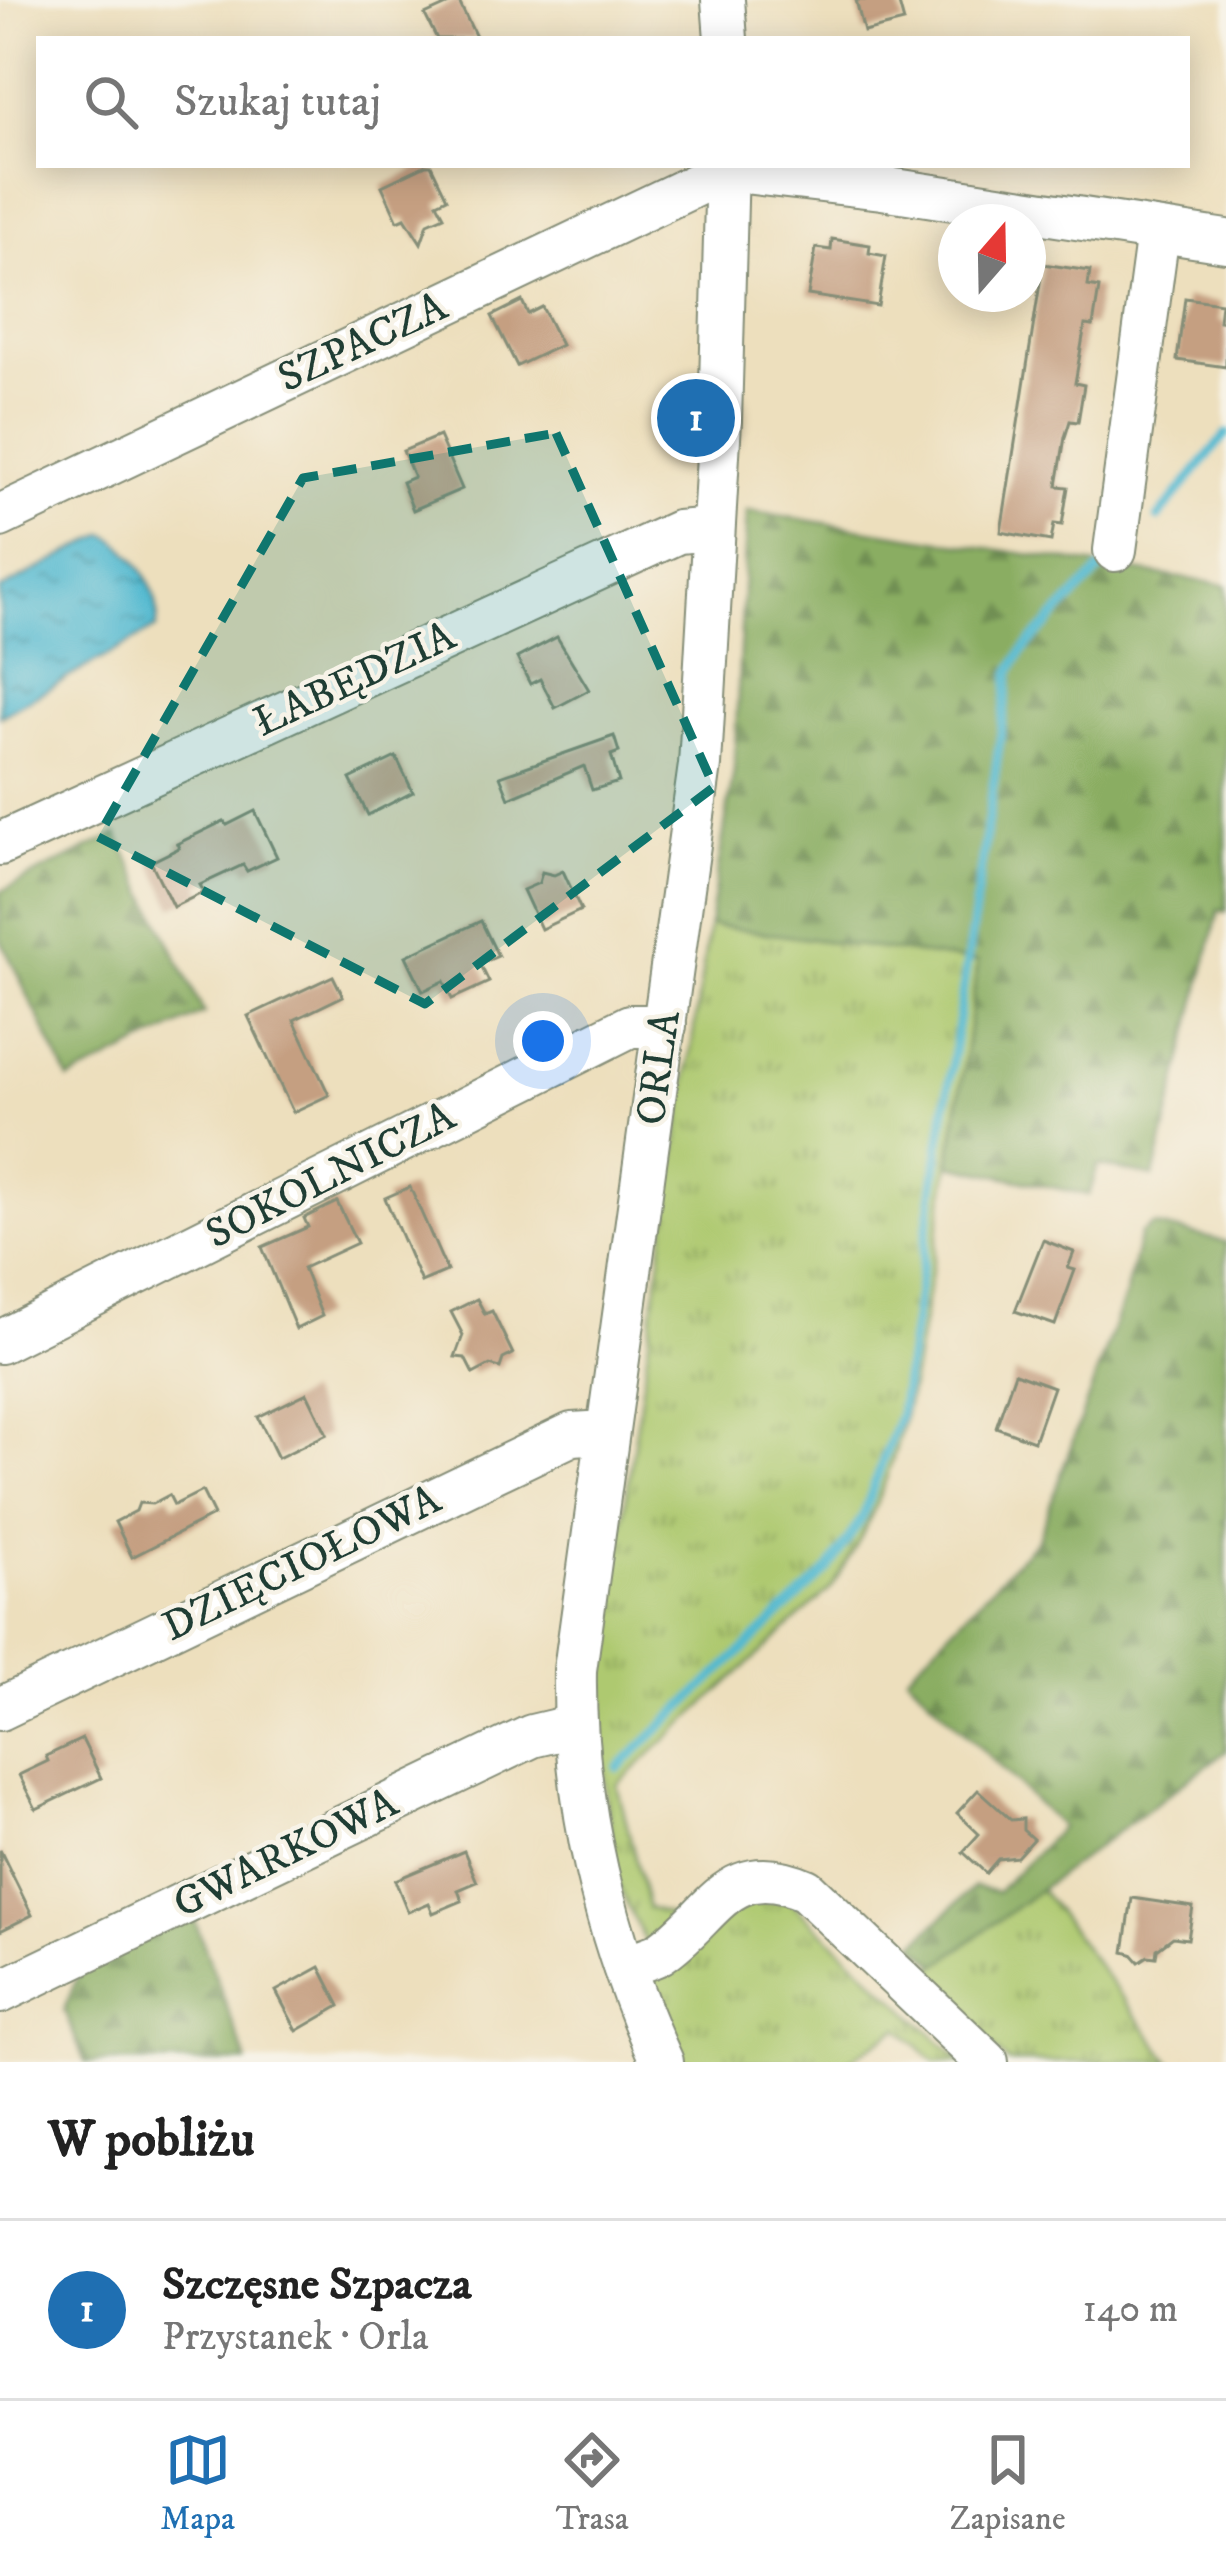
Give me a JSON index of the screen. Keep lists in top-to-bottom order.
{
  "streets": {
    "street": [
      "SZPACZA",
      "ŁABĘDZIA",
      "ORLA",
      "SOKOLNICZA",
      "DZIĘCIOŁOWA",
      "GWARKOWA"
    ]
  },
  "crossings": [
    ["ŁABĘDZIA", "ORLA"],
    ["ORLA", "SOKOLNICZA"],
    ["ORLA", "DZIĘCIOŁOWA"],
    ["ORLA", "GWARKOWA"]
  ],
  "north": "top",
  "page": {
    "search": "Szukaj tutaj",
    "pins": "1",
    "heading": "W pobliżu",
    "list": [
      {
        "mark": "1",
        "name": "Szczęsne Szpacza",
        "note": "Przystanek · Orla",
        "value": "140 m"
      }
    ],
    "nav": ["Mapa", "Trasa", "Zapisane"]
  }
}
